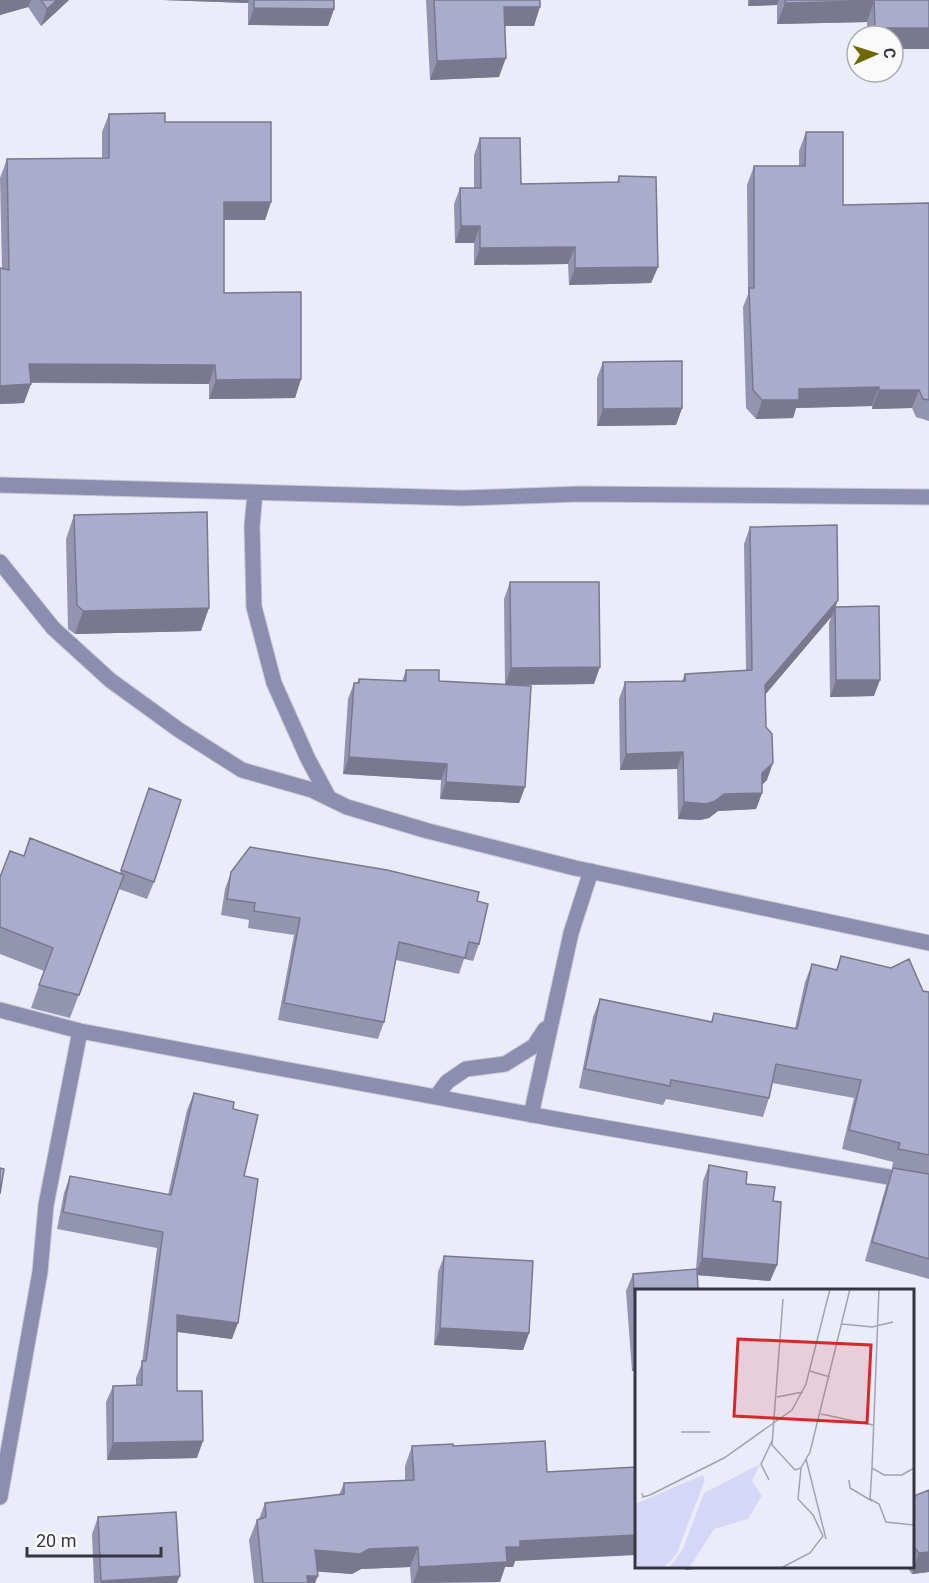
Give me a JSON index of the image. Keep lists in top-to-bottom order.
{
  "scale_bar": "20 m",
  "north": "right"
}
